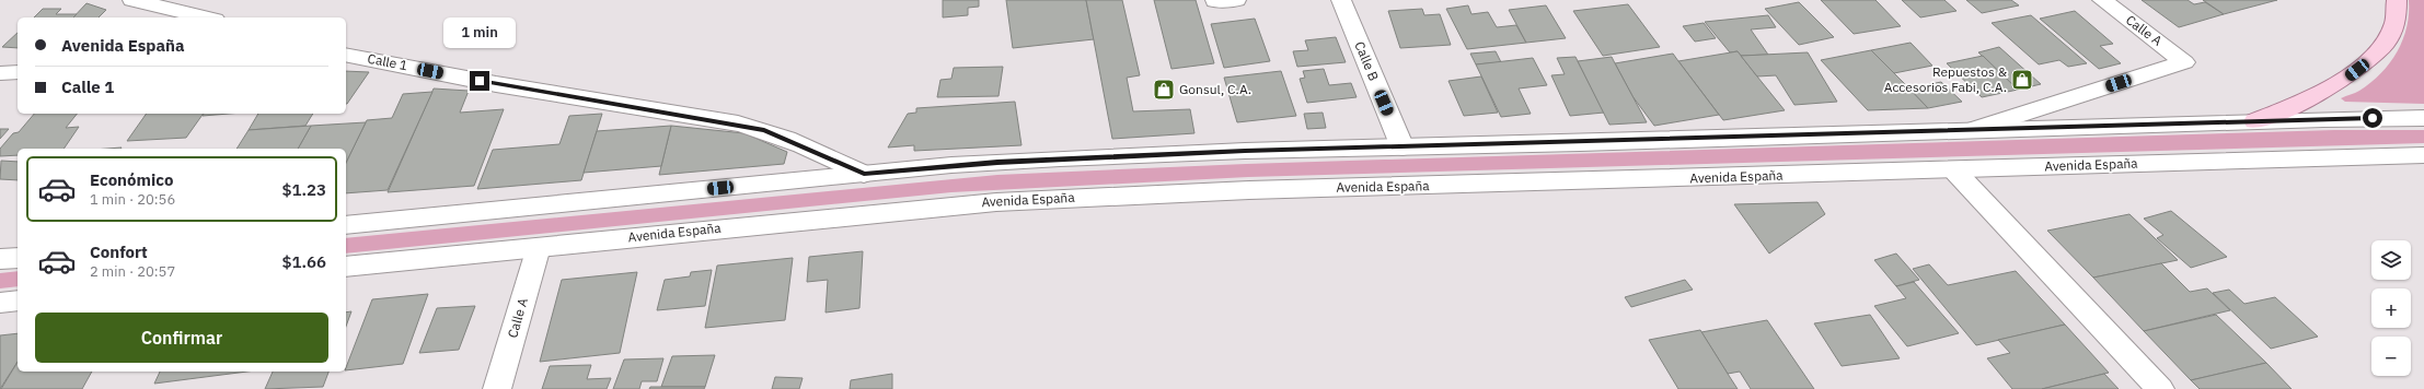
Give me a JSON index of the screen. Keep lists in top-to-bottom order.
{
  "streets": {
    "main road": [
      "Calle A",
      "Calle B",
      "Calle 1",
      "Avenida España"
    ]
  },
  "crossings": [
    ["Calle A", "Avenida España"]
  ],
  "places": {
    "shop": ["Repuestos & Accesorios Fabi, C.A.", "Gonsul, C.A."]
  },
  "page": {
    "bubble": "1 min",
    "banner": ["Avenida España", "Calle 1"],
    "list": [
      {
        "name": "Económico",
        "note": "1 min · 20:56",
        "value": "$1.23"
      },
      {
        "name": "Confort",
        "note": "2 min · 20:57",
        "value": "$1.66"
      }
    ],
    "map_buttons": ["+", "−"],
    "buttons": "Confirmar"
  }
}
